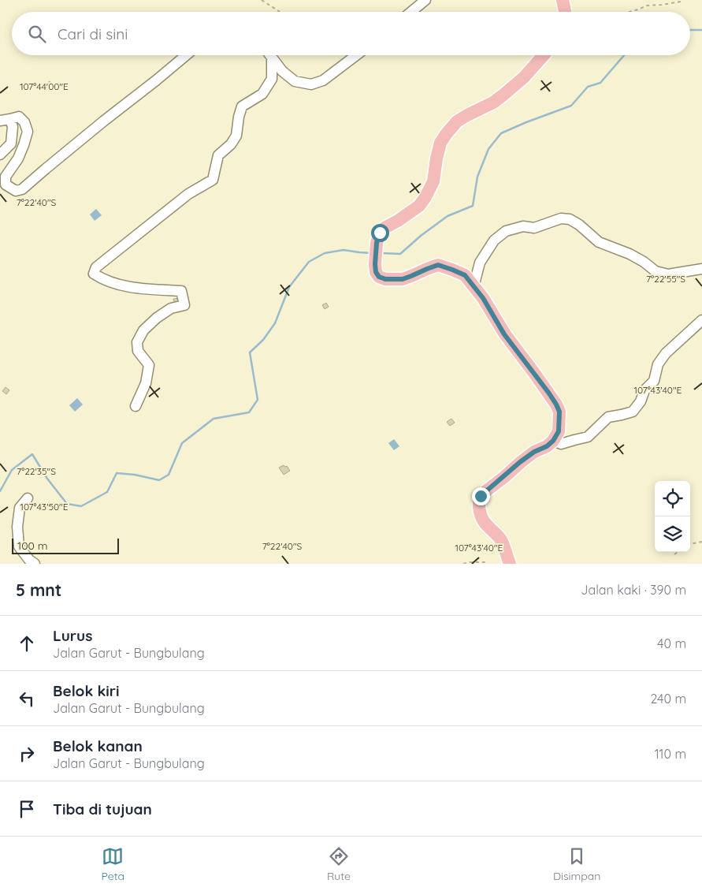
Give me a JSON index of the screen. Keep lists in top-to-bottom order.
{
  "scale_bar": "100 m",
  "page": {
    "search": "Cari di sini",
    "scale": "100 m",
    "heading": ["5 mnt", "Jalan kaki · 390 m"],
    "list": [
      ["Lurus", "Jalan Garut - Bungbulang", "40 m"],
      ["Belok kiri", "Jalan Garut - Bungbulang", "240 m"],
      ["Belok kanan", "Jalan Garut - Bungbulang", "110 m"],
      "Tiba di tujuan"
    ],
    "nav": ["Peta", "Rute", "Disimpan"]
  },
  "coordinates": [
    "107°44'00\"E",
    "7°22'40\"S",
    "7°22'55\"S",
    "107°43'40\"E",
    "7°22'35\"S",
    "107°43'50\"E"
  ]
}
